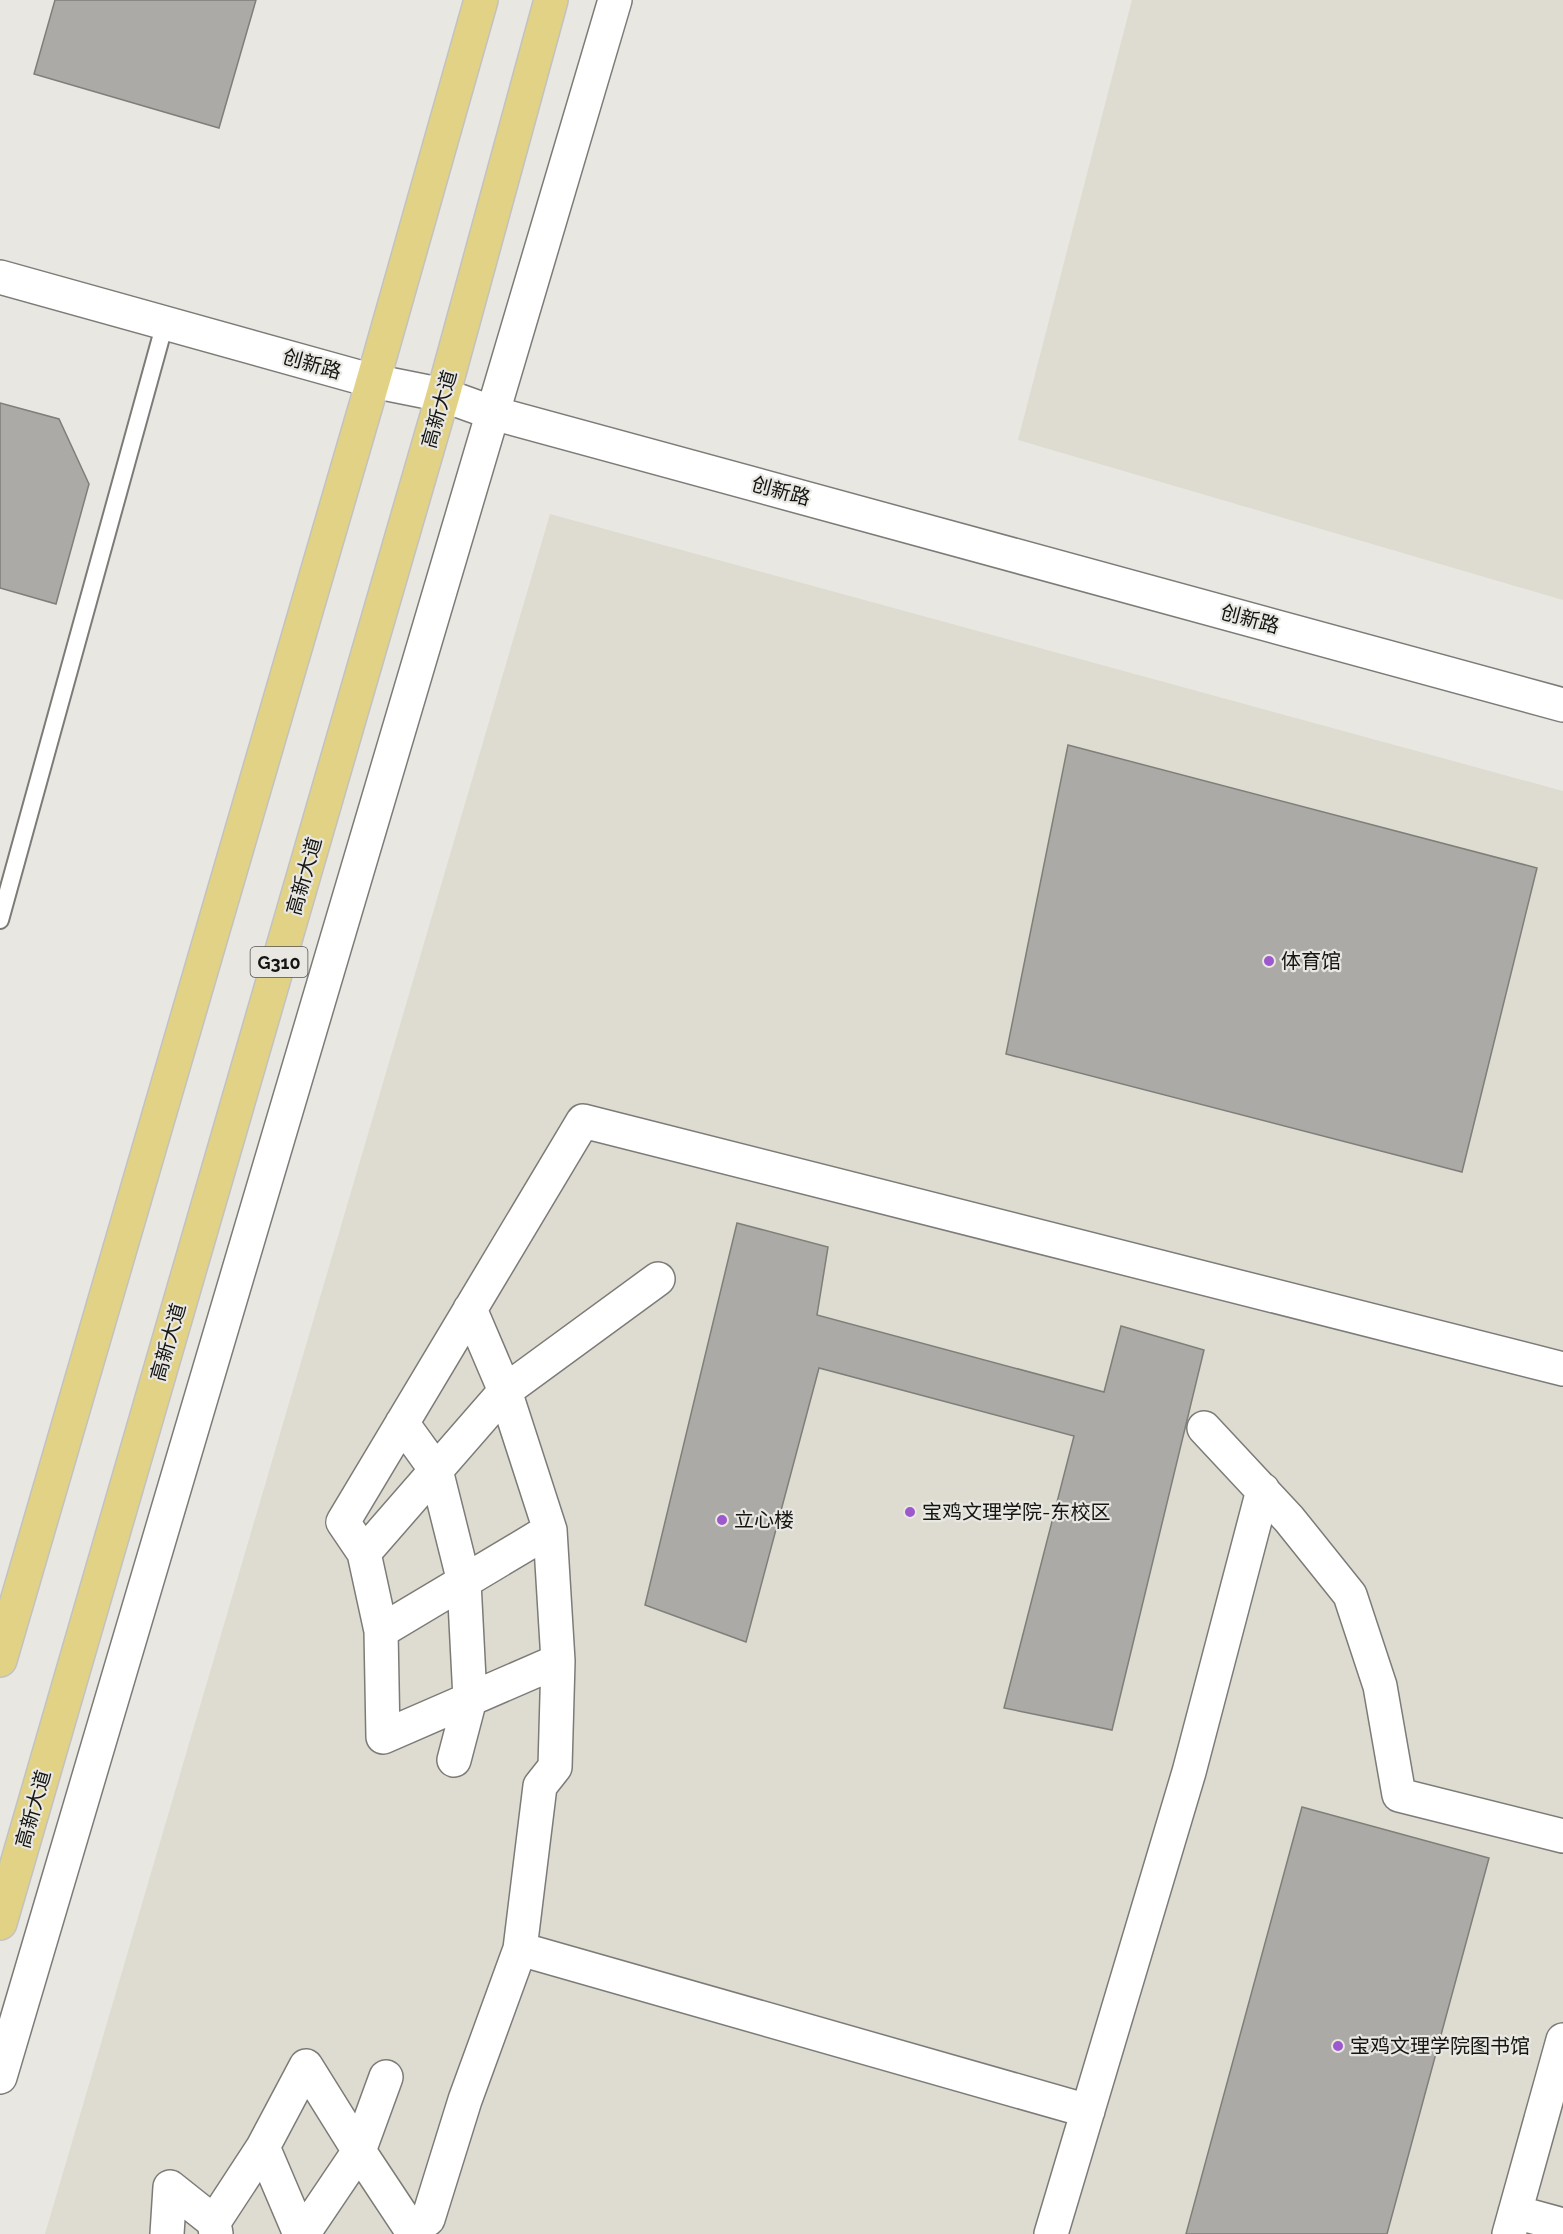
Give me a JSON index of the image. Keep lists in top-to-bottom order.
{
  "streets": {
    "highway": ["高新大道", "G310"],
    "street": ["创新路"]
  },
  "crossings": [
    ["创新路", "高新大道"]
  ],
  "places": [
    "体育馆",
    "宝鸡文理学院-东校区",
    "立心楼",
    "宝鸡文理学院图书馆"
  ]
}
